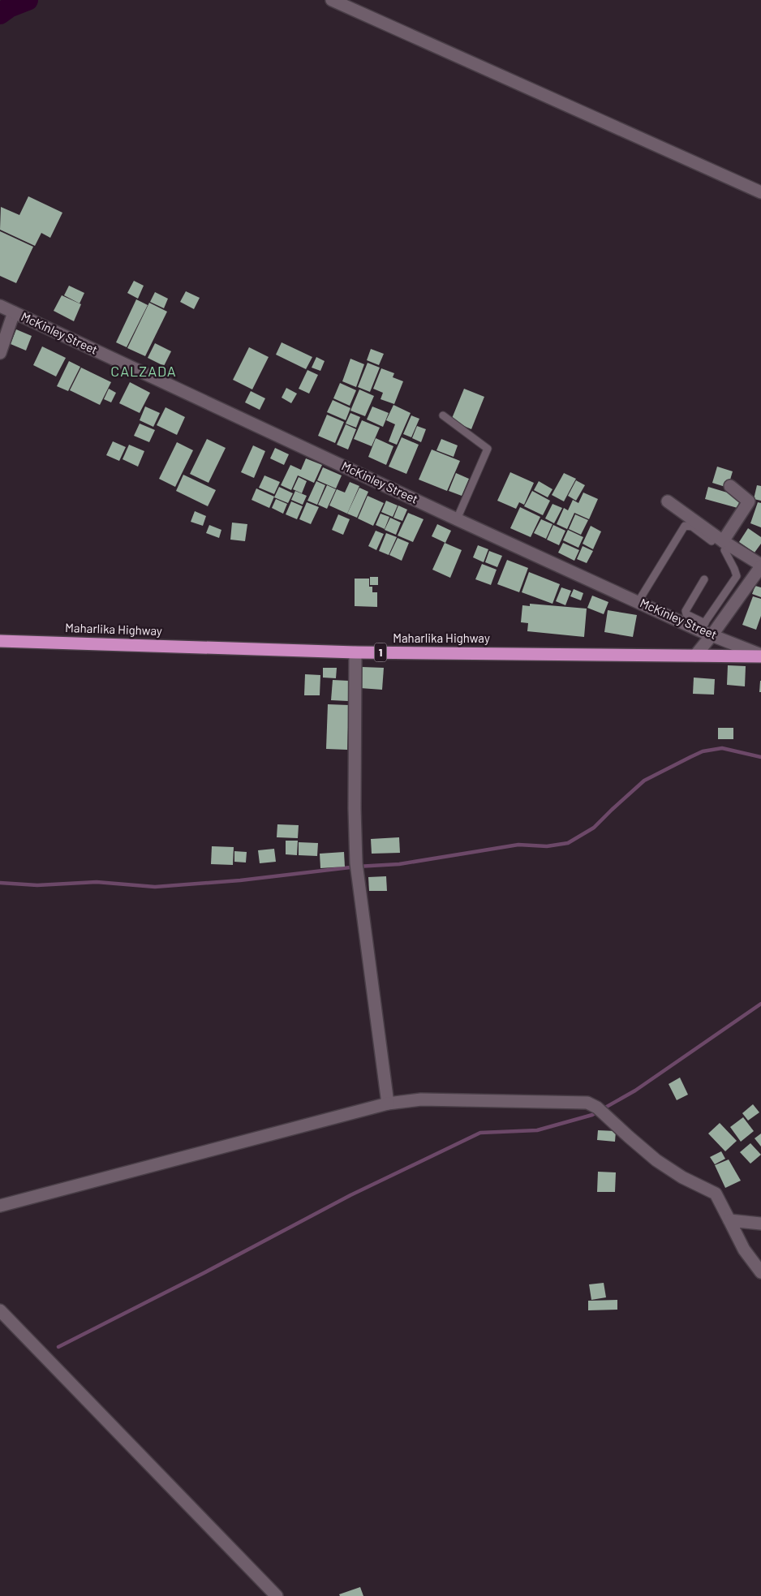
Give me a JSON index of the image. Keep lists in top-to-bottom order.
{
  "streets": {
    "highway": ["Maharlika Highway", "1"],
    "street": ["McKinley Street"]
  },
  "crossings": [
    ["McKinley Street", "Maharlika Highway"]
  ],
  "districts": ["CALZADA"]
}
